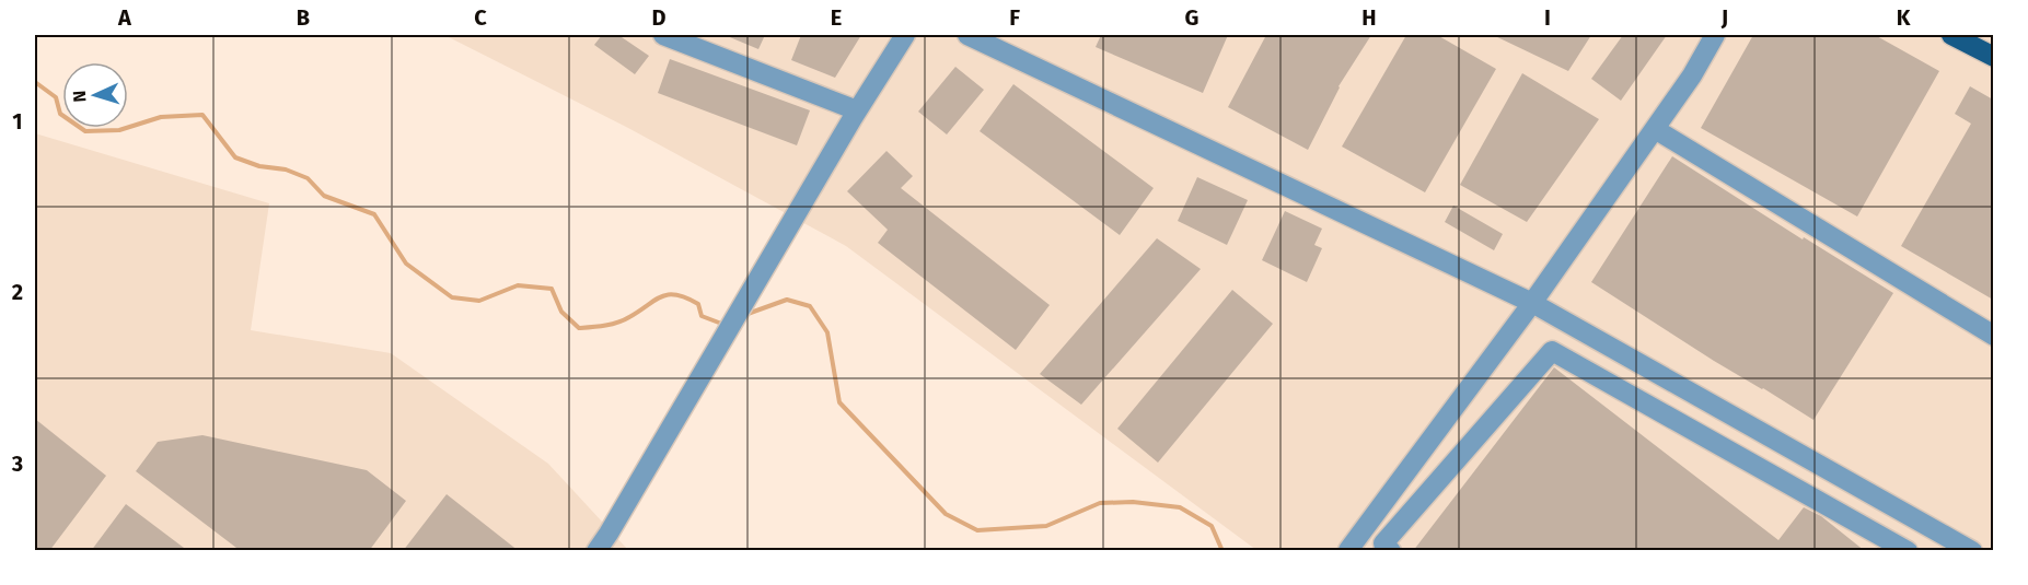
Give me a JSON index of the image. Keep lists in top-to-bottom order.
{
  "north": "left",
  "grid": {
    "columns": [
      "A",
      "B",
      "C",
      "D",
      "E",
      "F",
      "G",
      "H",
      "I",
      "J",
      "K"
    ],
    "rows": ["1", "2", "3"]
  }
}
